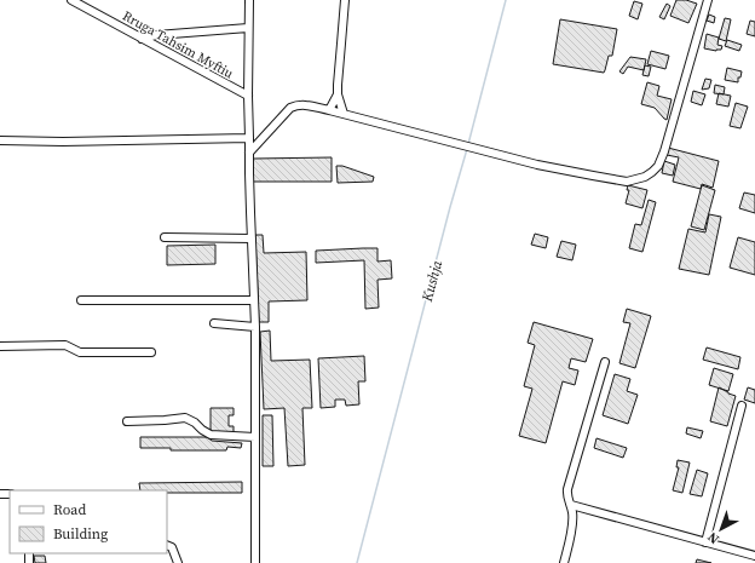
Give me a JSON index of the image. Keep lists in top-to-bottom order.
{
  "streets": {
    "street": ["Rruga Tahsim Myftiu"]
  },
  "water": ["Kushja"],
  "legend": ["Road", "Building"],
  "north": "bottom left"
}
